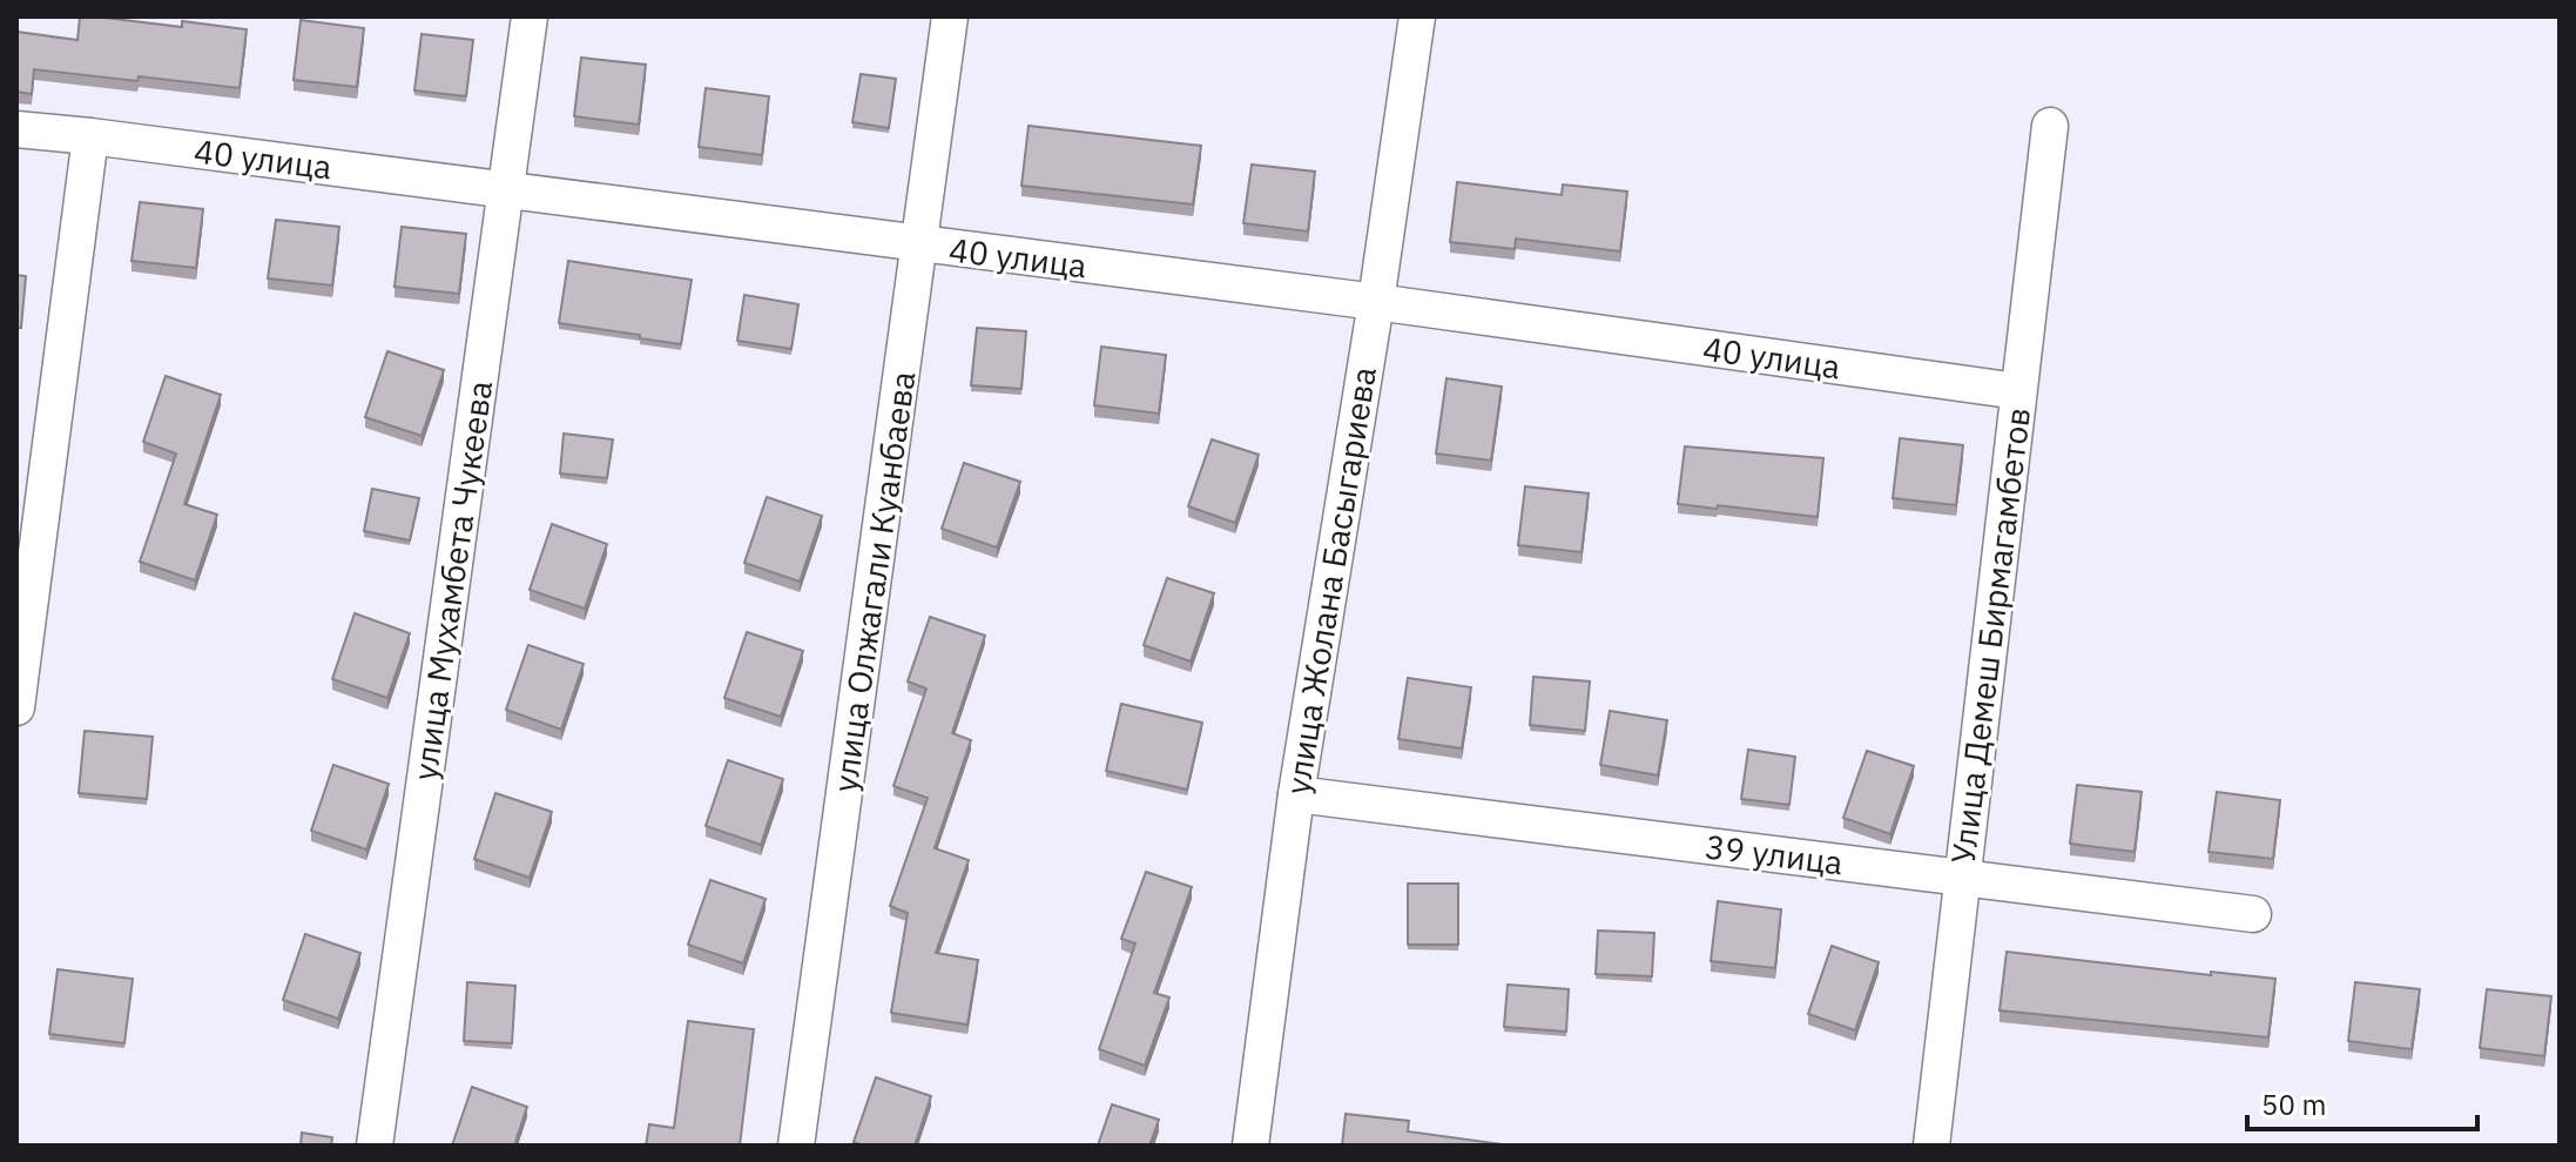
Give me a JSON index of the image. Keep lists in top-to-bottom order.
{
  "streets": {
    "street": [
      "40 улица",
      "улица Мухамбета Чукеева",
      "улица Жолана Басыгариева",
      "улица Олжагали Куанбаева",
      "Улица Демеш Бирмагамбетов",
      "39 улица"
    ]
  },
  "crossings": [
    ["40 улица", "улица Мухамбета Чукеева"],
    ["40 улица", "улица Жолана Басыгариева"],
    ["40 улица", "улица Олжагали Куанбаева"],
    ["40 улица", "Улица Демеш Бирмагамбетов"],
    ["улица Жолана Басыгариева", "39 улица"],
    ["Улица Демеш Бирмагамбетов", "39 улица"]
  ],
  "scale_bar": "50 m"
}
